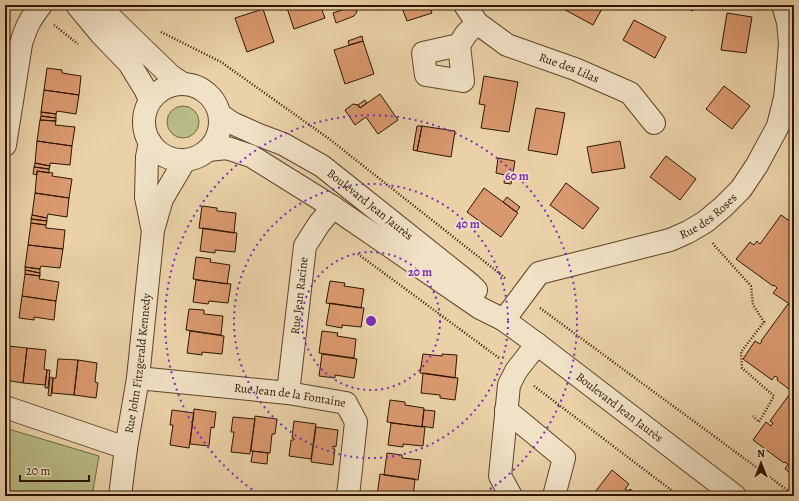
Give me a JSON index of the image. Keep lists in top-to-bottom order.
{
  "streets": {
    "street": [
      "Rue des Lilas",
      "Boulevard Jean Jaurès",
      "Rue des Roses",
      "Rue Jean Racine",
      "Rue John Fitzgerald Kennedy",
      "Rue Jean de la Fontaine"
    ]
  },
  "crossings": [
    ["Boulevard Jean Jaurès", "Rue des Roses"],
    ["Boulevard Jean Jaurès", "Rue Jean Racine"],
    ["Boulevard Jean Jaurès", "Rue John Fitzgerald Kennedy"],
    ["Rue Jean Racine", "Rue Jean de la Fontaine"],
    ["Rue John Fitzgerald Kennedy", "Rue Jean de la Fontaine"]
  ],
  "scale_bar": "20 m",
  "north": "top",
  "rings": ["60 m", "40 m", "20 m"]
}
